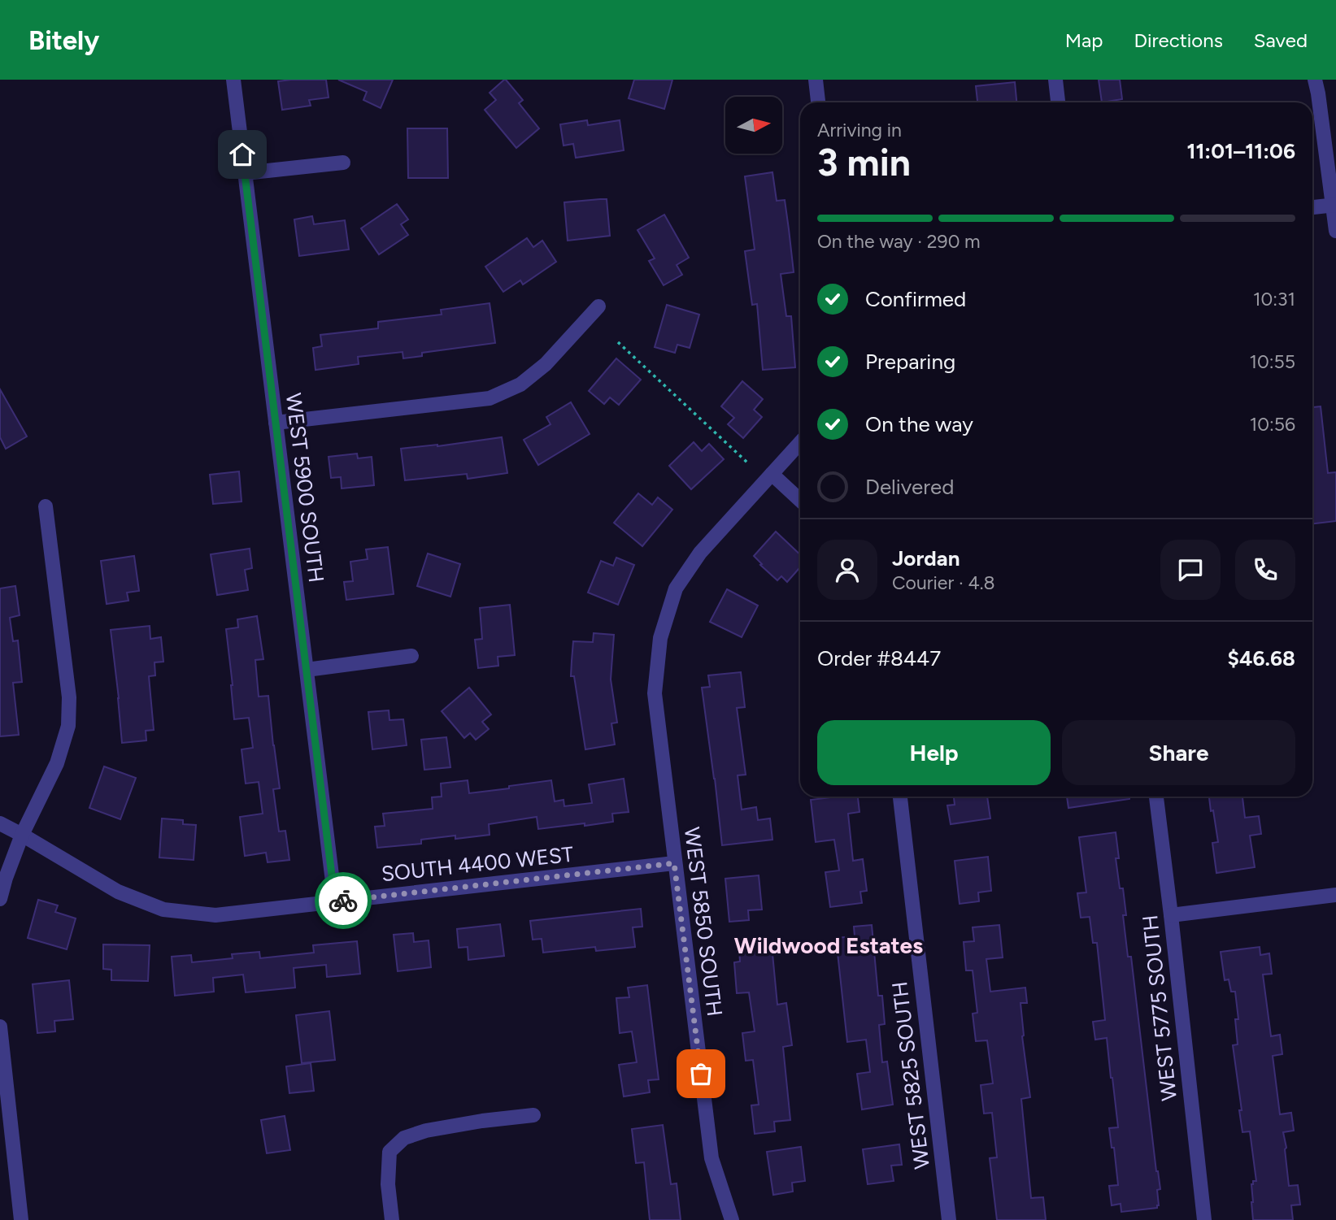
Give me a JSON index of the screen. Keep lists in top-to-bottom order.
{
  "streets": {
    "street": [
      "WEST 5900 SOUTH",
      "SOUTH 4400 WEST",
      "WEST 5850 SOUTH",
      "WEST 5775 SOUTH",
      "WEST 5825 SOUTH"
    ]
  },
  "crossings": [
    ["WEST 5900 SOUTH", "SOUTH 4400 WEST"],
    ["SOUTH 4400 WEST", "WEST 5850 SOUTH"]
  ],
  "districts": ["Wildwood Estates"],
  "north": "right",
  "page": {
    "header": "Bitely",
    "nav": ["Map", "Directions", "Saved"],
    "heading": ["3 min", "Arriving in", "11:01–11:06"],
    "panel": [
      "Jordan",
      "Courier · 4.8",
      "Order #8447",
      "$46.68"
    ],
    "bar": "On the way · 290 m",
    "list": [
      ["Confirmed", "10:31"],
      ["Preparing", "10:55"],
      ["On the way", "10:56"],
      "Delivered"
    ],
    "buttons": ["Help", "Share"]
  }
}
